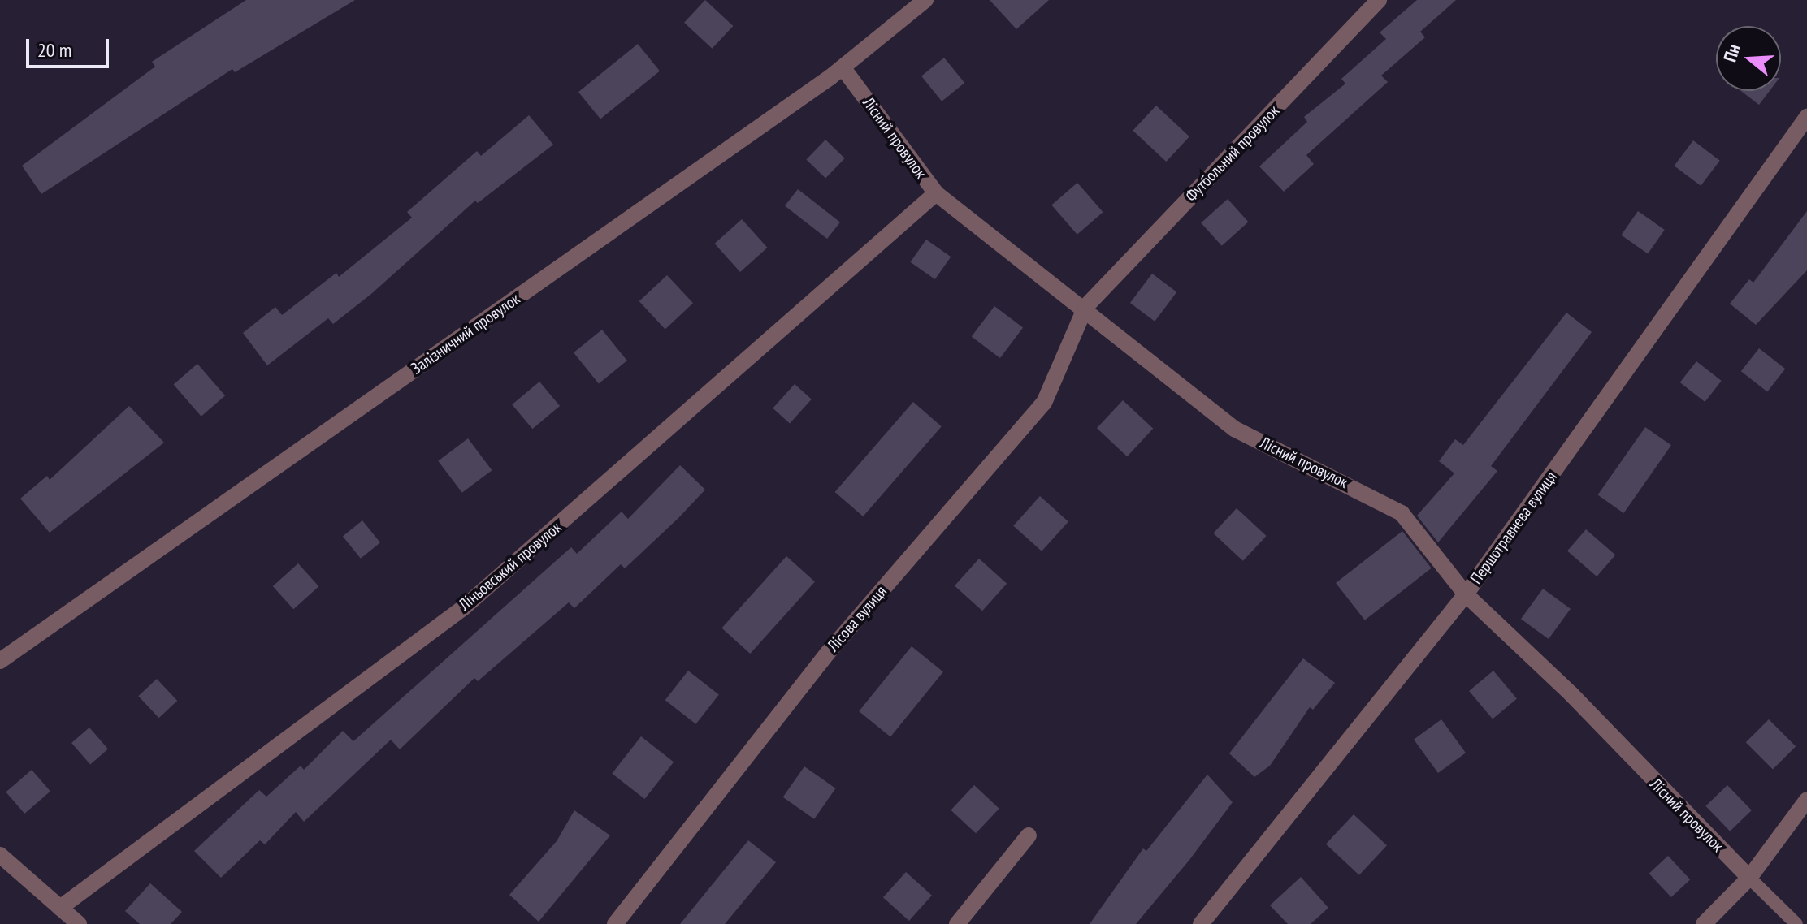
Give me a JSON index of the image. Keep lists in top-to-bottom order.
{
  "streets": {
    "street": [
      "Лісний провулок",
      "Футбольний провулок",
      "Залізничний провулок",
      "Першотравнева вулиця",
      "Ліньовський провулок",
      "Лісова вулиця"
    ]
  },
  "crossings": [
    ["Лісний провулок", "Футбольний провулок"],
    ["Лісний провулок", "Залізничний провулок"],
    ["Лісний провулок", "Першотравнева вулиця"],
    ["Лісний провулок", "Ліньовський провулок"],
    ["Лісний провулок", "Лісова вулиця"],
    ["Футбольний провулок", "Лісова вулиця"]
  ],
  "scale_bar": "20 m",
  "north": "left"
}
